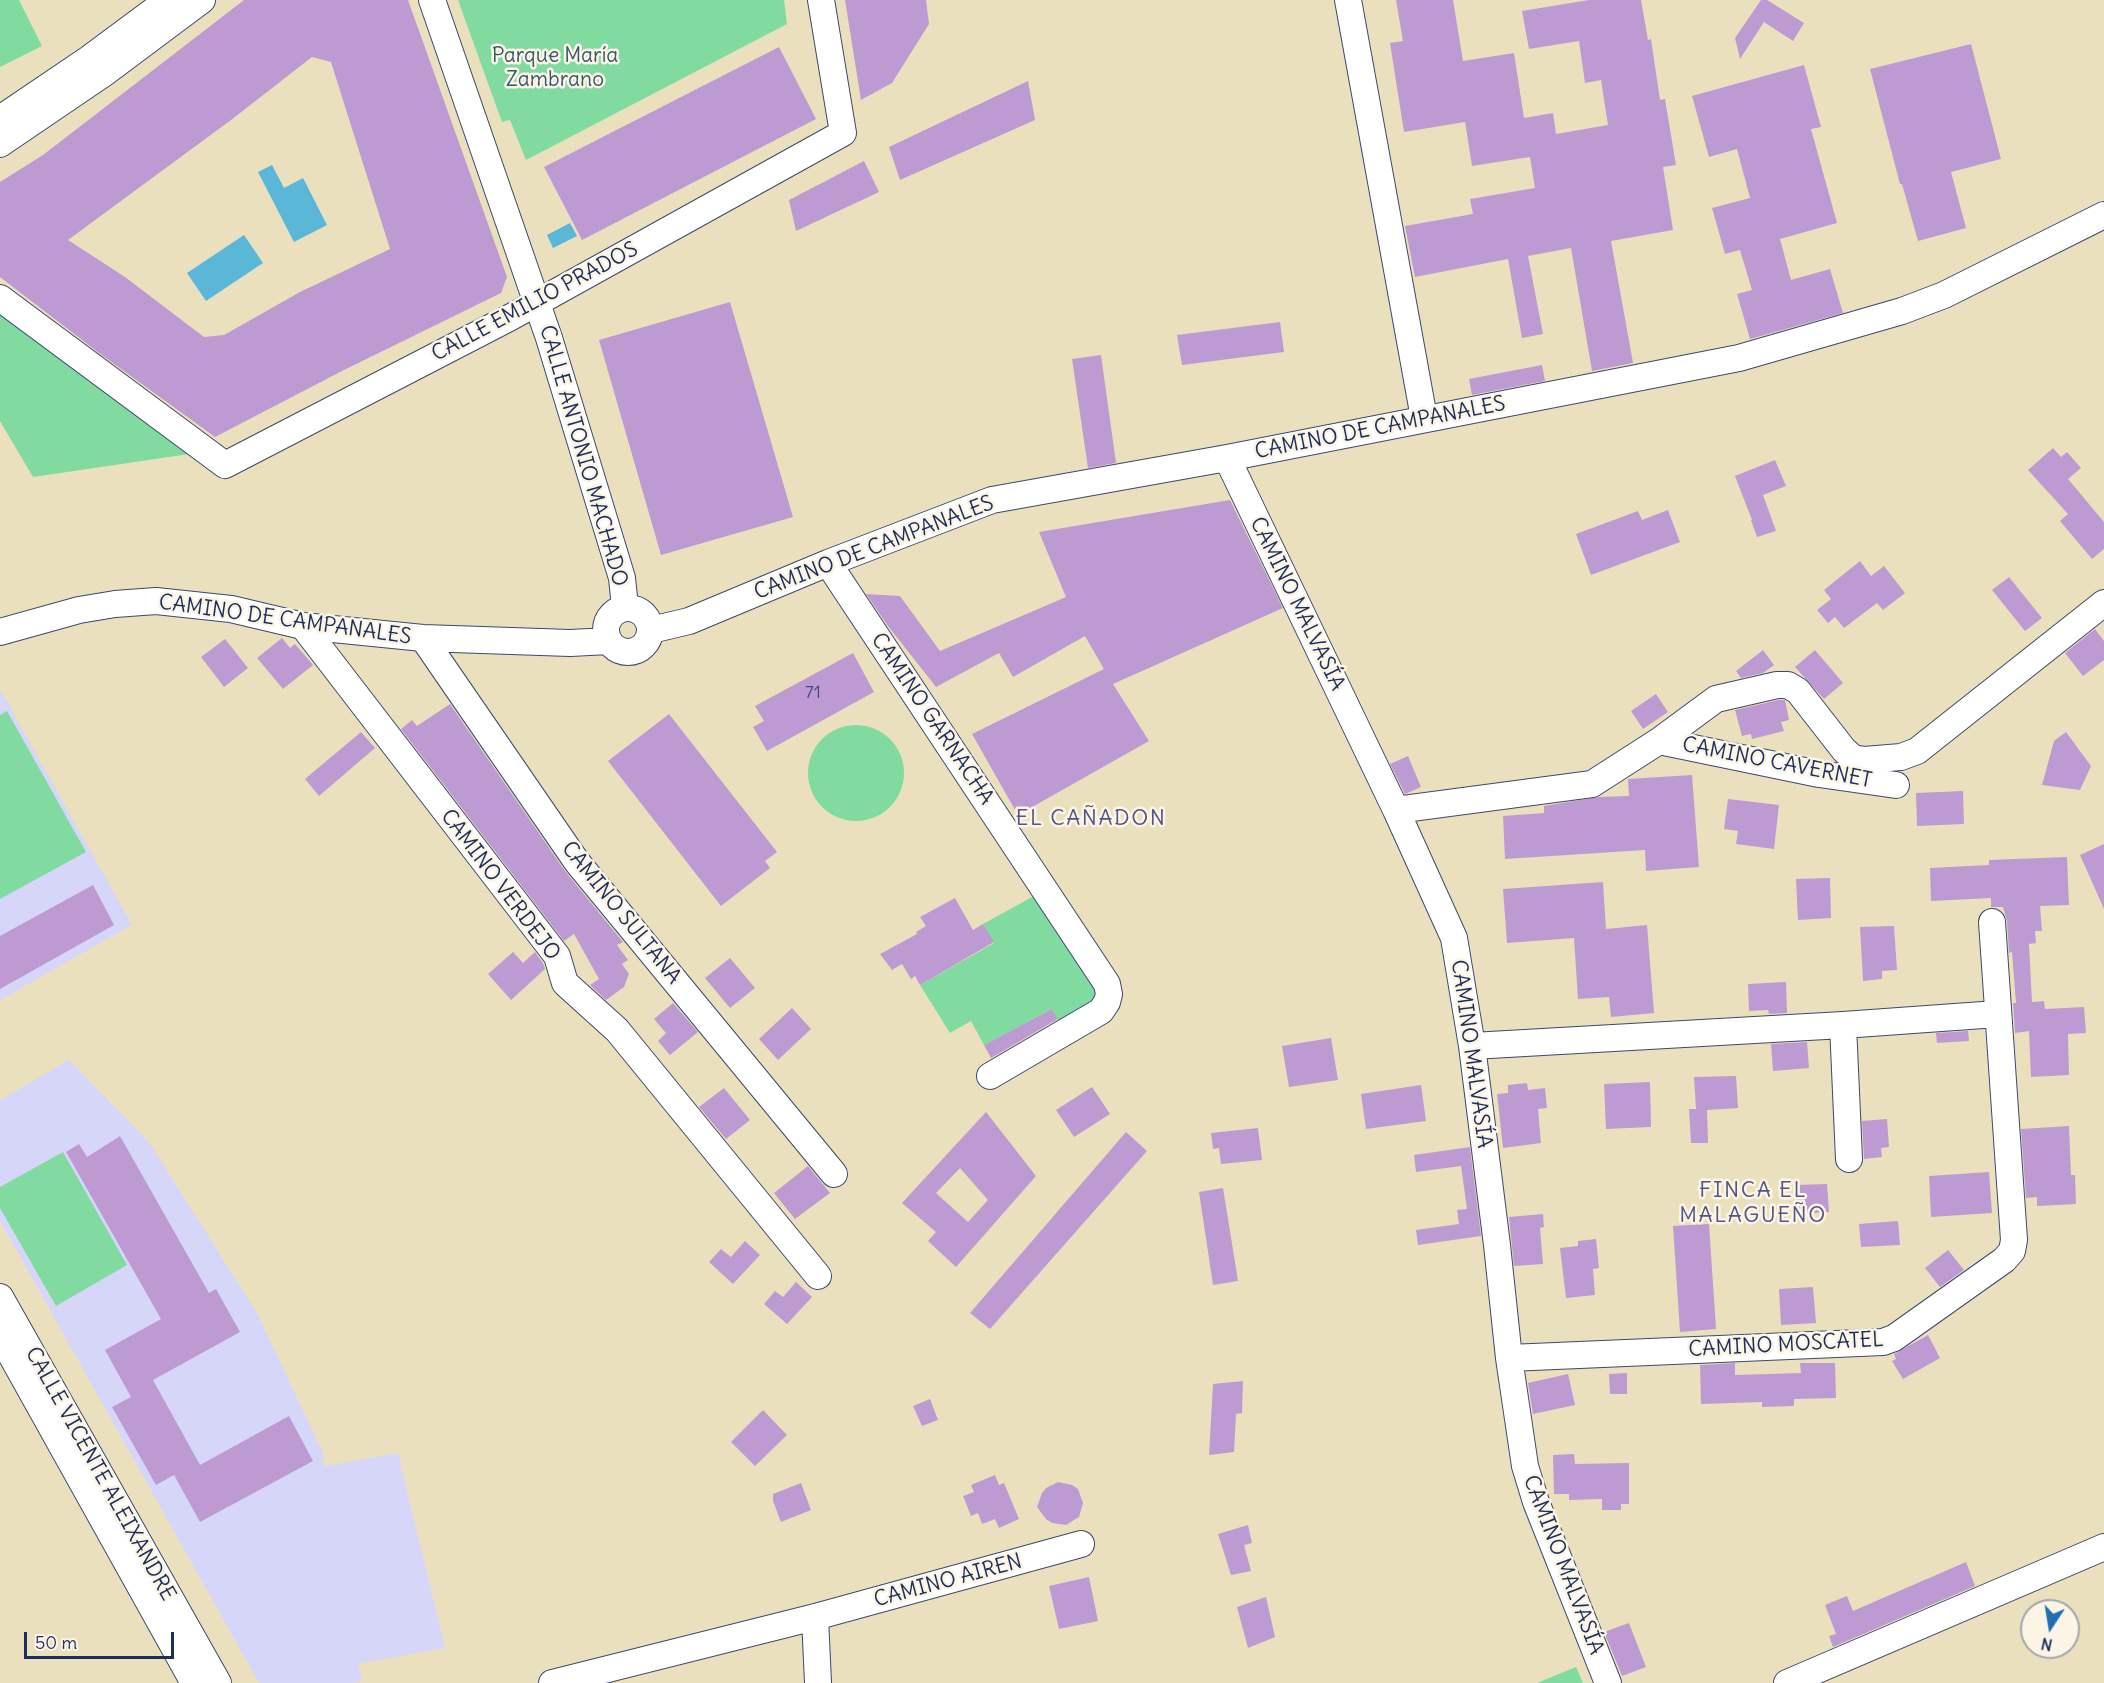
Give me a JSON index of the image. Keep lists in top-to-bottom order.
{
  "streets": {
    "street": [
      "CALLE EMILIO PRADOS",
      "CAMINO DE CAMPANALES",
      "CALLE ANTONIO MACHADO",
      "CAMINO MALVASÍA",
      "CAMINO GARNACHA",
      "CAMINO CAVERNET",
      "CAMINO VERDEJO",
      "CAMINO SULTANA",
      "CAMINO MOSCATEL",
      "CALLE VICENTE ALEIXANDRE",
      "CAMINO AIREN"
    ]
  },
  "crossings": [
    ["CALLE EMILIO PRADOS", "CALLE ANTONIO MACHADO"],
    ["CAMINO DE CAMPANALES", "CALLE ANTONIO MACHADO"],
    ["CAMINO DE CAMPANALES", "CAMINO MALVASÍA"],
    ["CAMINO DE CAMPANALES", "CAMINO GARNACHA"],
    ["CAMINO DE CAMPANALES", "CAMINO VERDEJO"],
    ["CAMINO DE CAMPANALES", "CAMINO SULTANA"],
    ["CAMINO MALVASÍA", "CAMINO MOSCATEL"]
  ],
  "districts": ["EL CAÑADON", "FINCA EL MALAGUEÑO"],
  "parks": ["Parque María Zambrano"],
  "house_numbers": ["71"],
  "scale_bar": "50 m",
  "north": "bottom"
}
